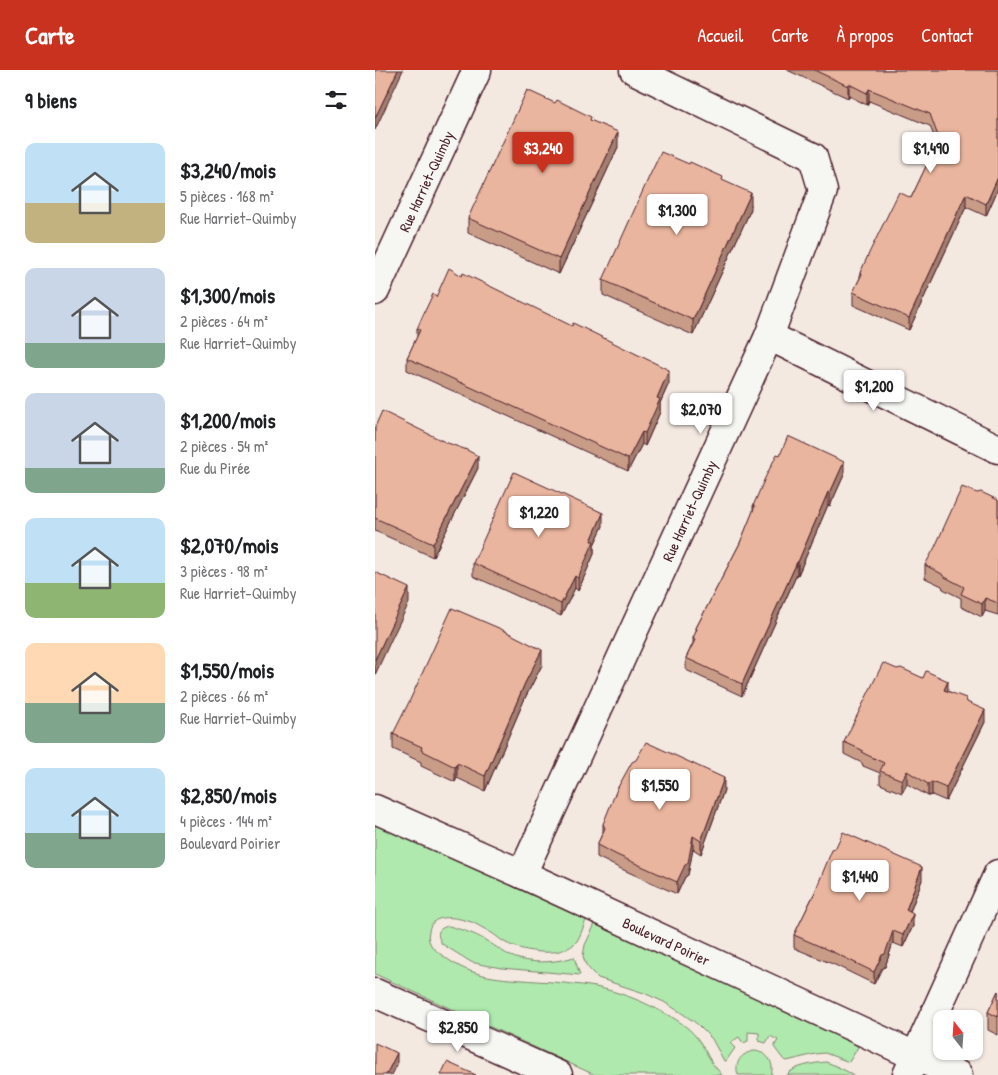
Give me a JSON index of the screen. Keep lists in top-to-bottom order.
{
  "streets": {
    "street": ["Rue Harriet-Quimby", "Boulevard Poirier"]
  },
  "crossings": [
    ["Rue Harriet-Quimby", "Boulevard Poirier"]
  ],
  "north": "top",
  "page": {
    "header": "Carte",
    "nav": [
      "Accueil",
      "Carte",
      "À propos",
      "Contact"
    ],
    "heading": "9 biens",
    "list": [
      {
        "name": "$3,240/mois",
        "note": "5 pièces · 168 m² · Rue Harriet-Quimby"
      },
      {
        "name": "$1,300/mois",
        "note": "2 pièces · 64 m² · Rue Harriet-Quimby"
      },
      {
        "name": "$1,200/mois",
        "note": "2 pièces · 54 m² · Rue du Pirée"
      },
      {
        "name": "$2,070/mois",
        "note": "3 pièces · 98 m² · Rue Harriet-Quimby"
      },
      {
        "name": "$1,550/mois",
        "note": "2 pièces · 66 m² · Rue Harriet-Quimby"
      },
      {
        "name": "$2,850/mois",
        "note": "4 pièces · 144 m² · Boulevard Poirier"
      }
    ],
    "price": [
      "$3,240",
      "$1,490",
      "$1,300",
      "$1,200",
      "$2,070",
      "$1,220",
      "$1,550",
      "$1,440",
      "$2,850"
    ]
  }
}
